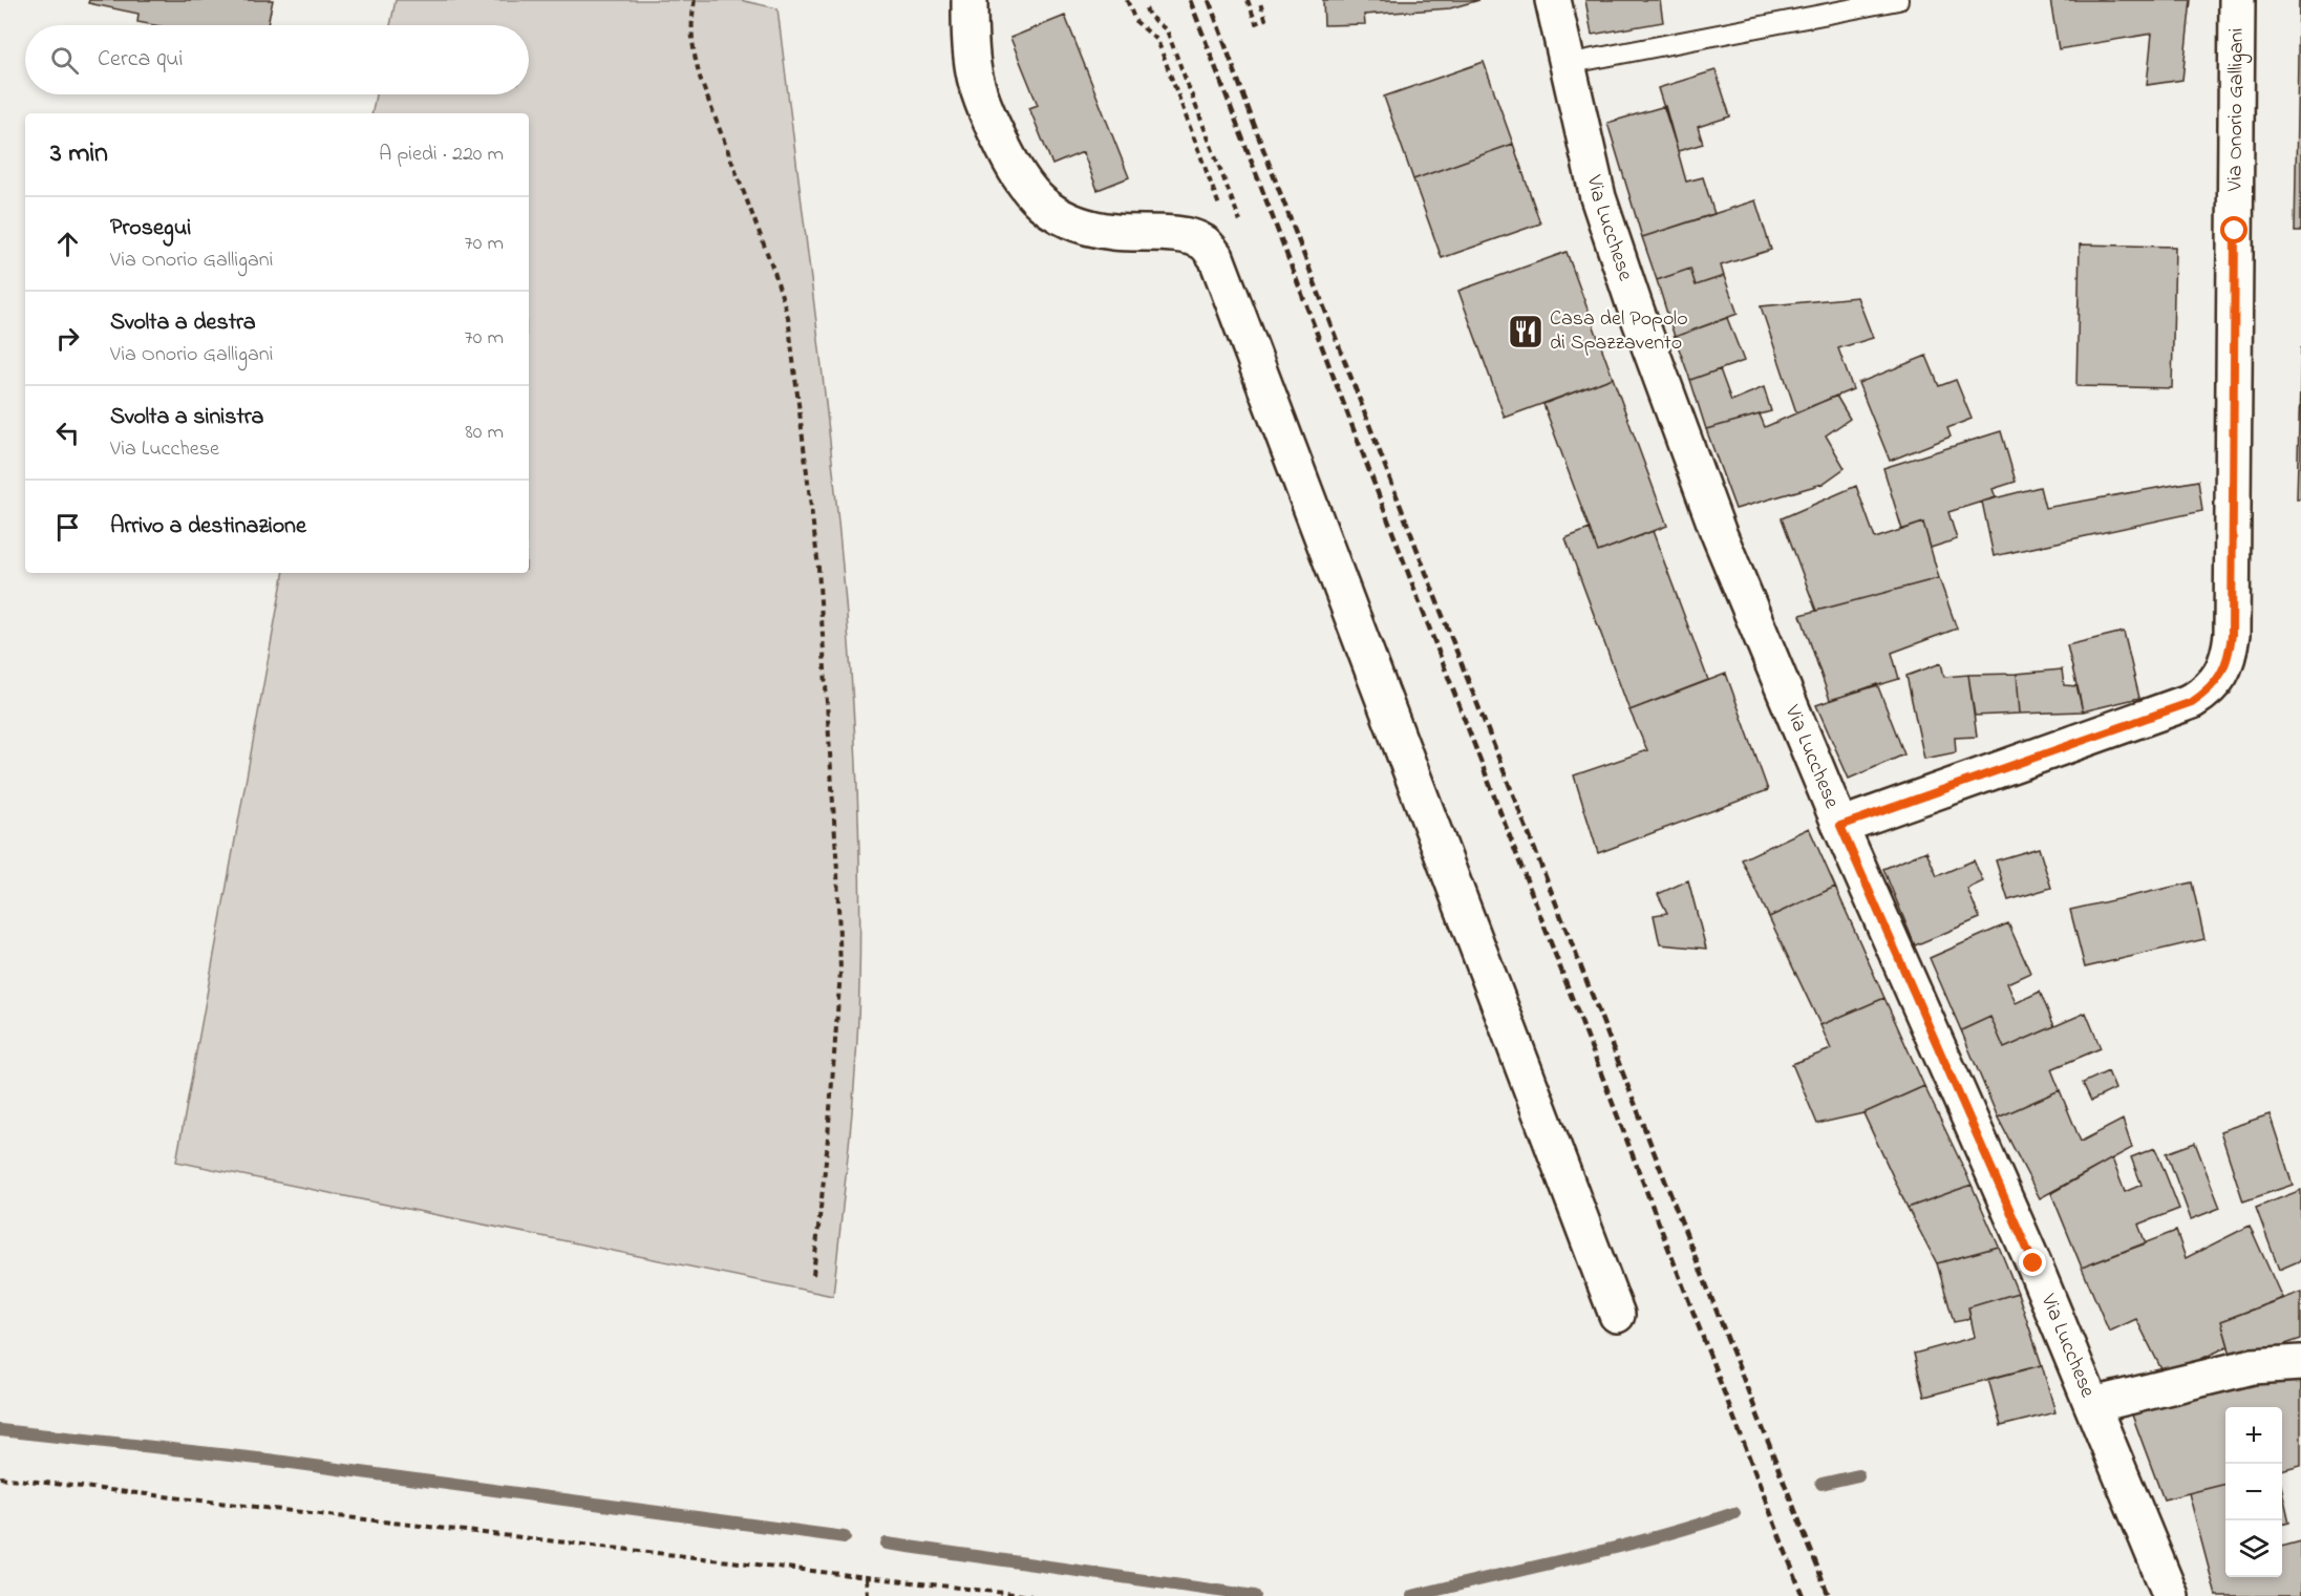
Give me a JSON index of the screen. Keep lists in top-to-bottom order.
{
  "streets": {
    "street": ["Via Onorio Galligani", "Via Lucchese"]
  },
  "crossings": [
    ["Via Onorio Galligani", "Via Lucchese"]
  ],
  "places": {
    "restaurant": ["Casa del Popolo di Spazzavento"]
  },
  "page": {
    "search": "Cerca qui",
    "heading": ["3 min", "A piedi · 220 m"],
    "list": [
      ["Prosegui", "Via Onorio Galligani", "70 m"],
      ["Svolta a destra", "Via Onorio Galligani", "70 m"],
      ["Svolta a sinistra", "Via Lucchese", "80 m"],
      "Arrivo a destinazione"
    ],
    "map_buttons": ["+", "−"]
  }
}
